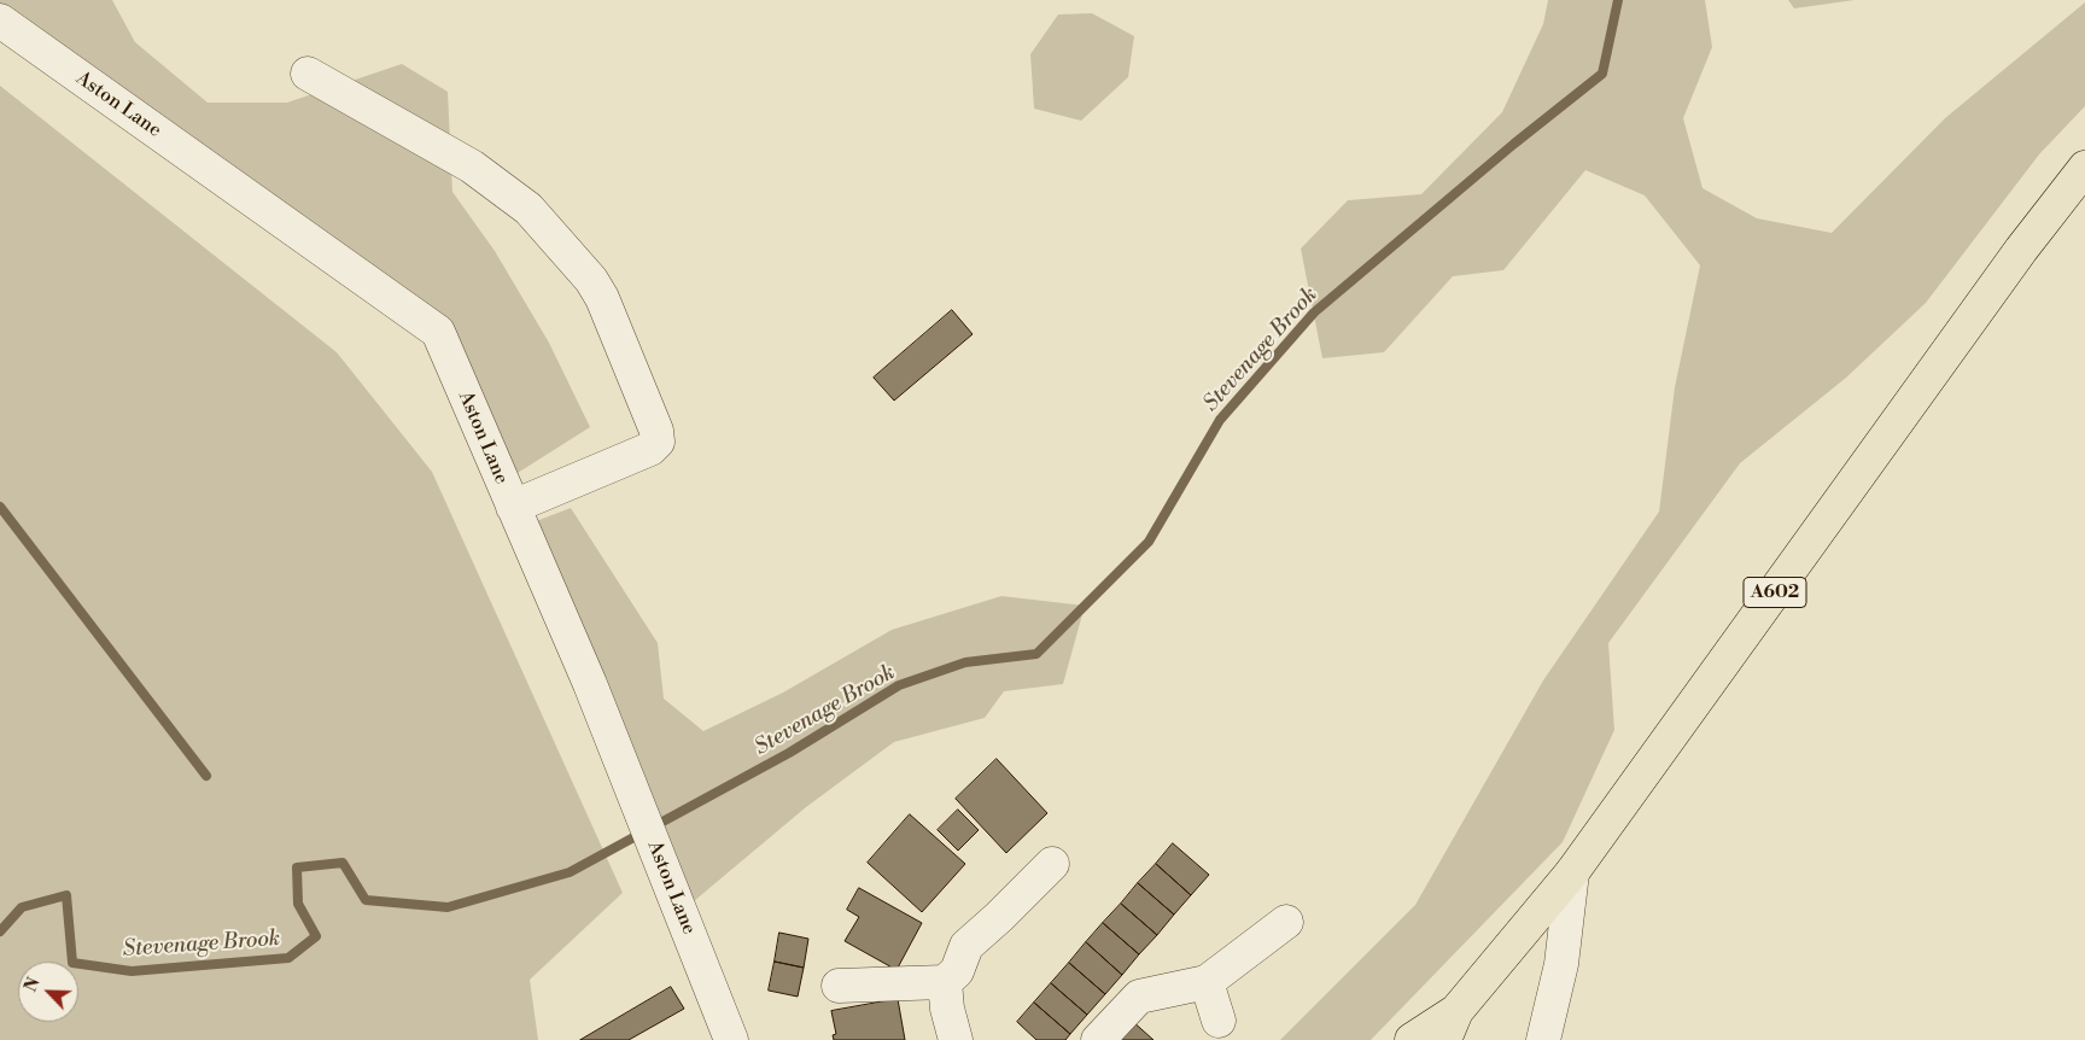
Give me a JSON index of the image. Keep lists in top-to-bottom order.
{
  "streets": {
    "highway": ["A602"],
    "street": ["Aston Lane"]
  },
  "water": ["Stevenage Brook"],
  "north": "top left"
}
